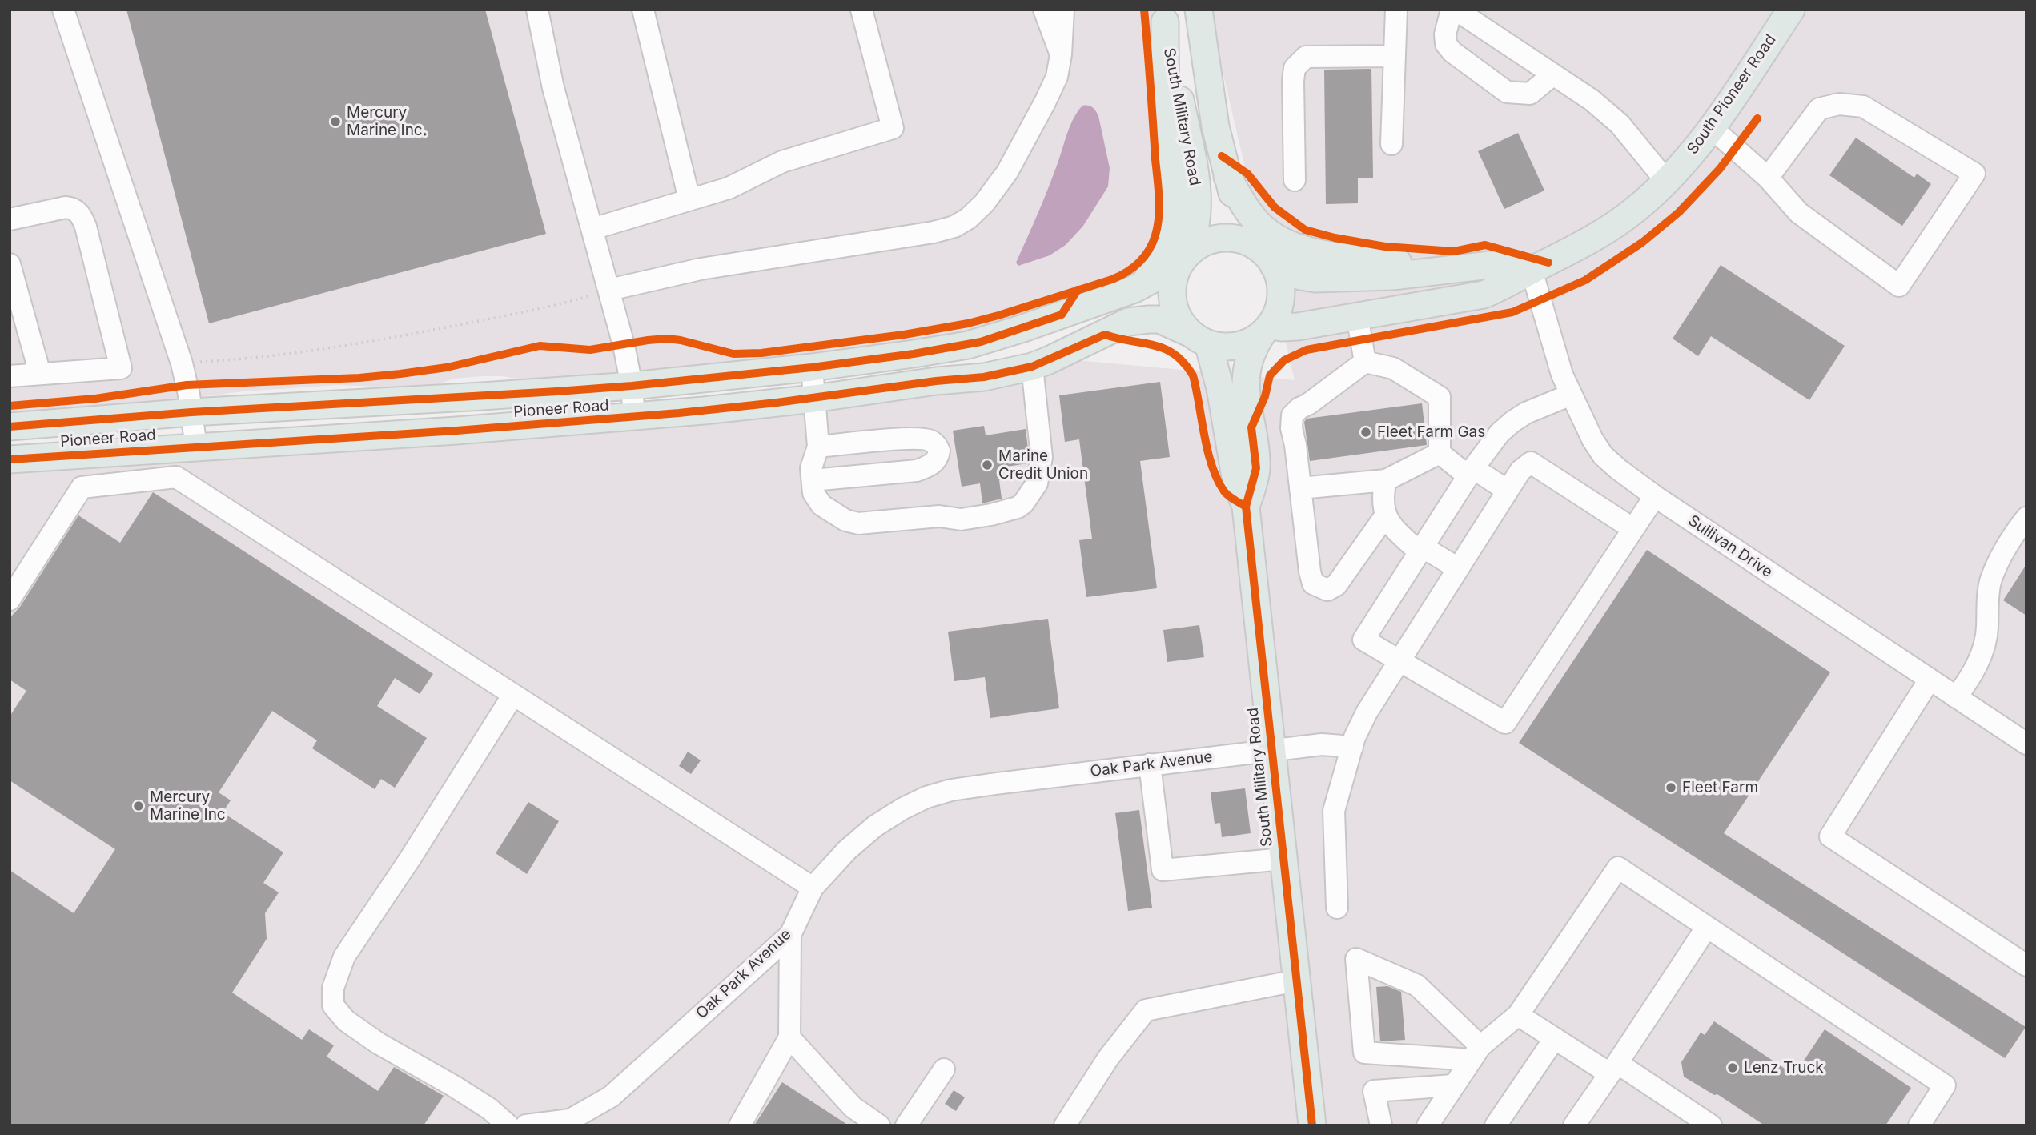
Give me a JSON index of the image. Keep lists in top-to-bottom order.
{
  "streets": {
    "main road": ["South Pioneer Road", "South Military Road", "Pioneer Road"],
    "street": ["Sullivan Drive", "Oak Park Avenue"]
  },
  "crossings": [
    ["South Pioneer Road", "South Military Road"],
    ["South Pioneer Road", "Pioneer Road"],
    ["South Pioneer Road", "Sullivan Drive"],
    ["South Military Road", "Pioneer Road"],
    ["South Military Road", "Oak Park Avenue"]
  ],
  "places": [
    "Mercury Marine Inc.",
    "Fleet Farm Gas",
    "Marine Credit Union",
    "Fleet Farm",
    "Mercury Marine Inc",
    "Lenz Truck"
  ]
}
